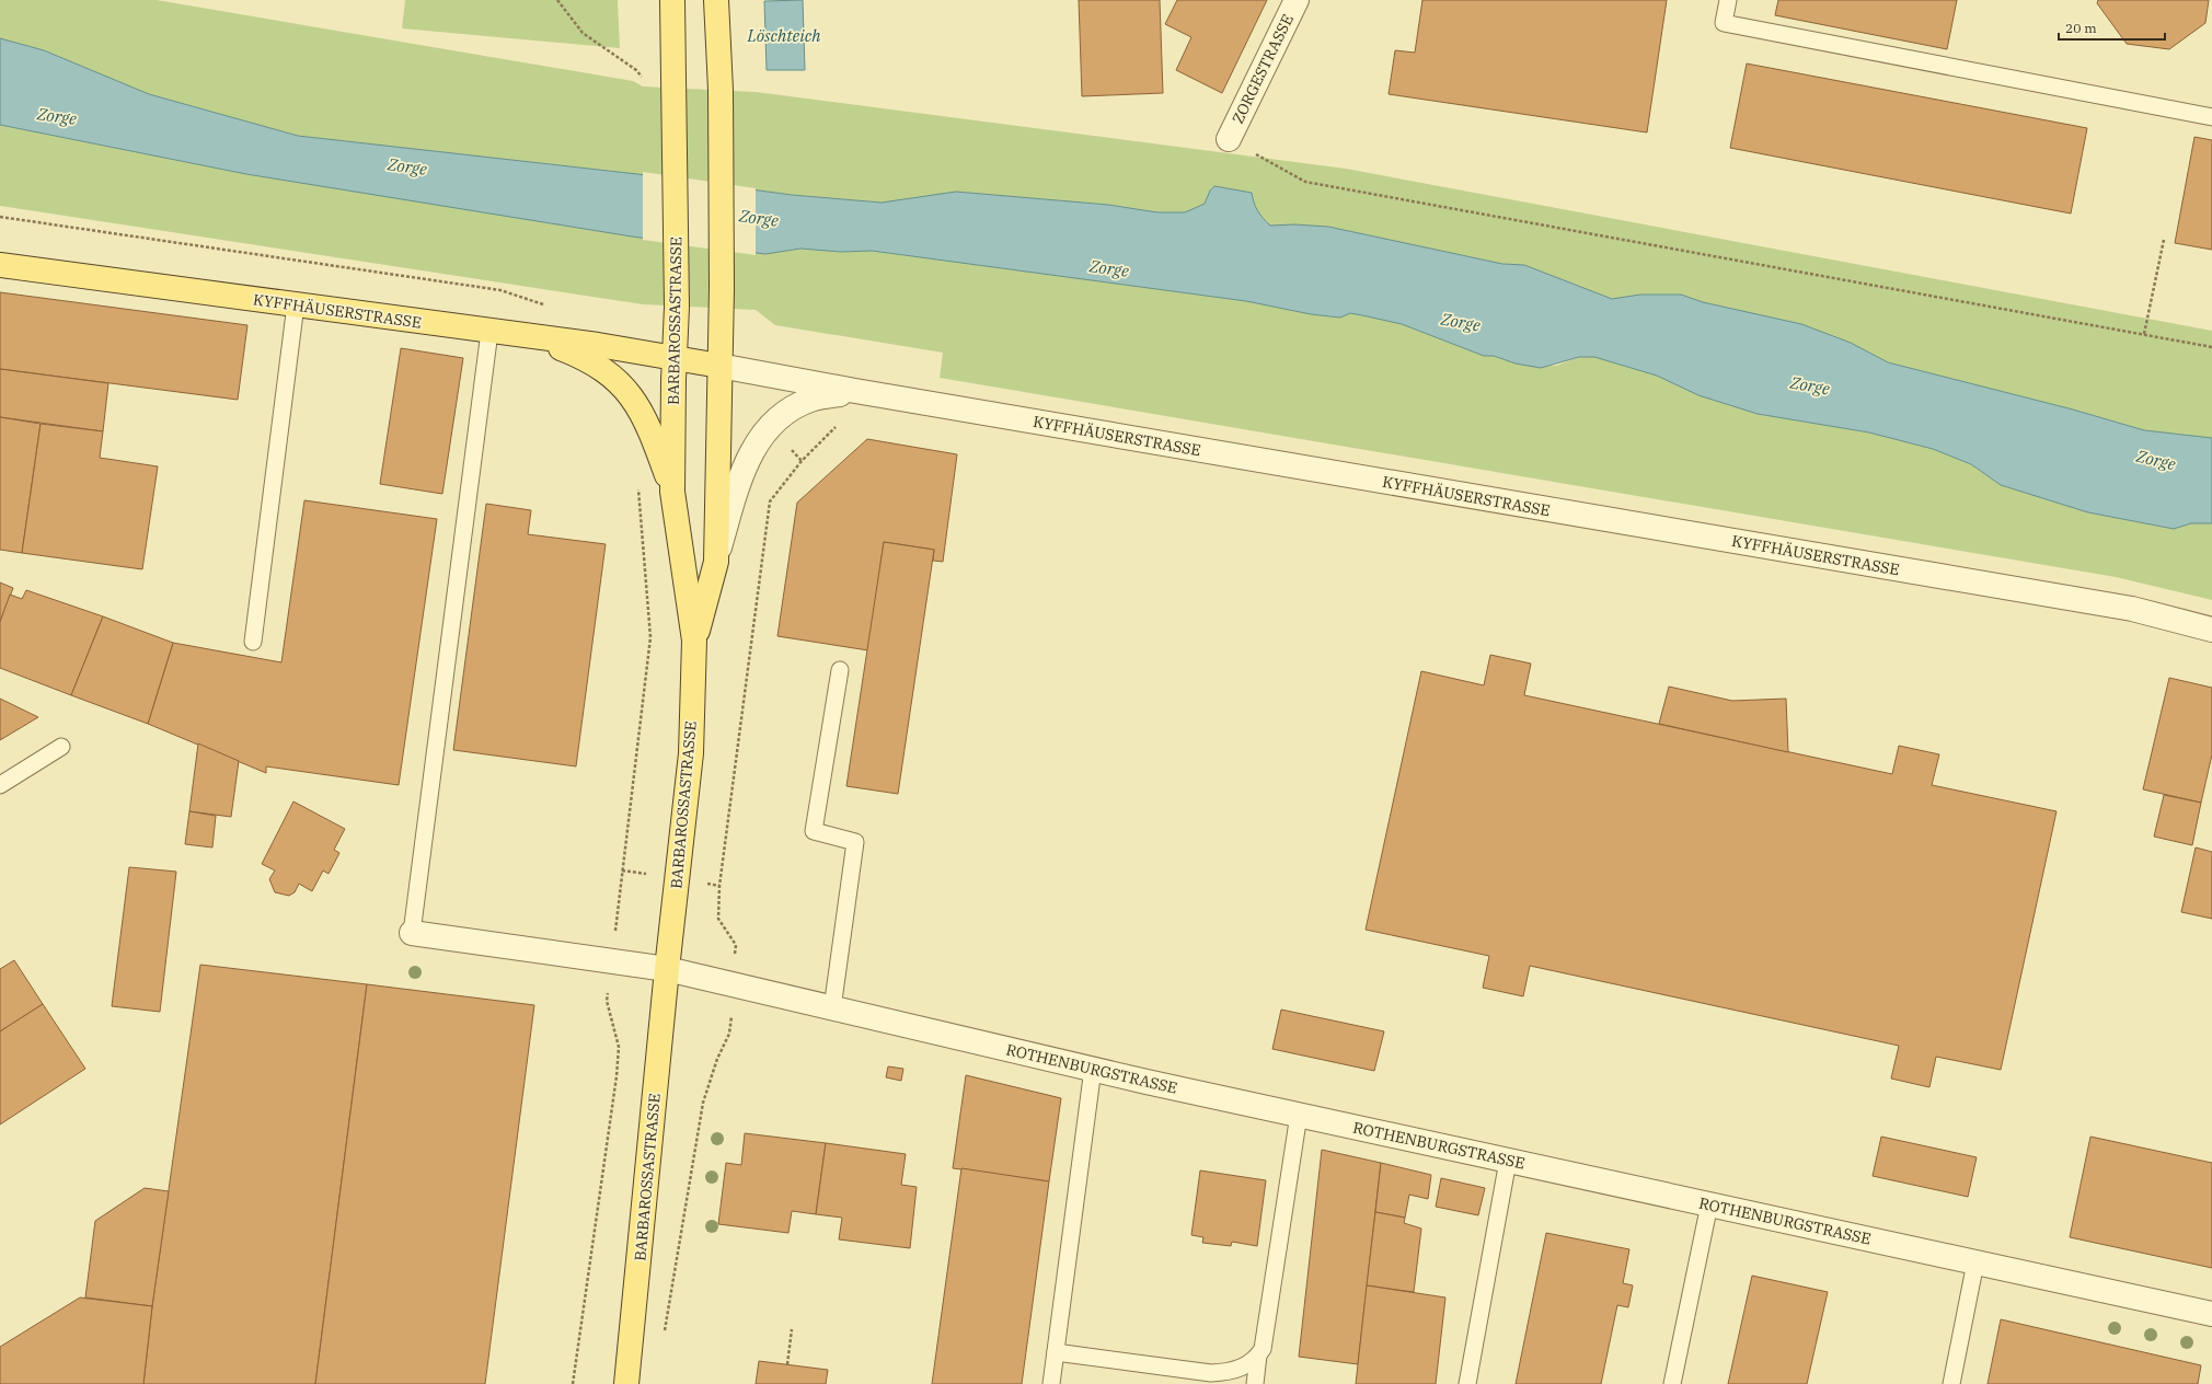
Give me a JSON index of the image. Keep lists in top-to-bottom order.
{
  "streets": {
    "main road": ["KYFFHÄUSERSTRASSE", "BARBAROSSASTRASSE"],
    "street": ["ZORGESTRASSE", "ROTHENBURGSTRASSE"]
  },
  "crossings": [
    ["KYFFHÄUSERSTRASSE", "BARBAROSSASTRASSE"],
    ["BARBAROSSASTRASSE", "ROTHENBURGSTRASSE"]
  ],
  "water": ["Löschteich", "Zorge"],
  "scale_bar": "20 m"
}
